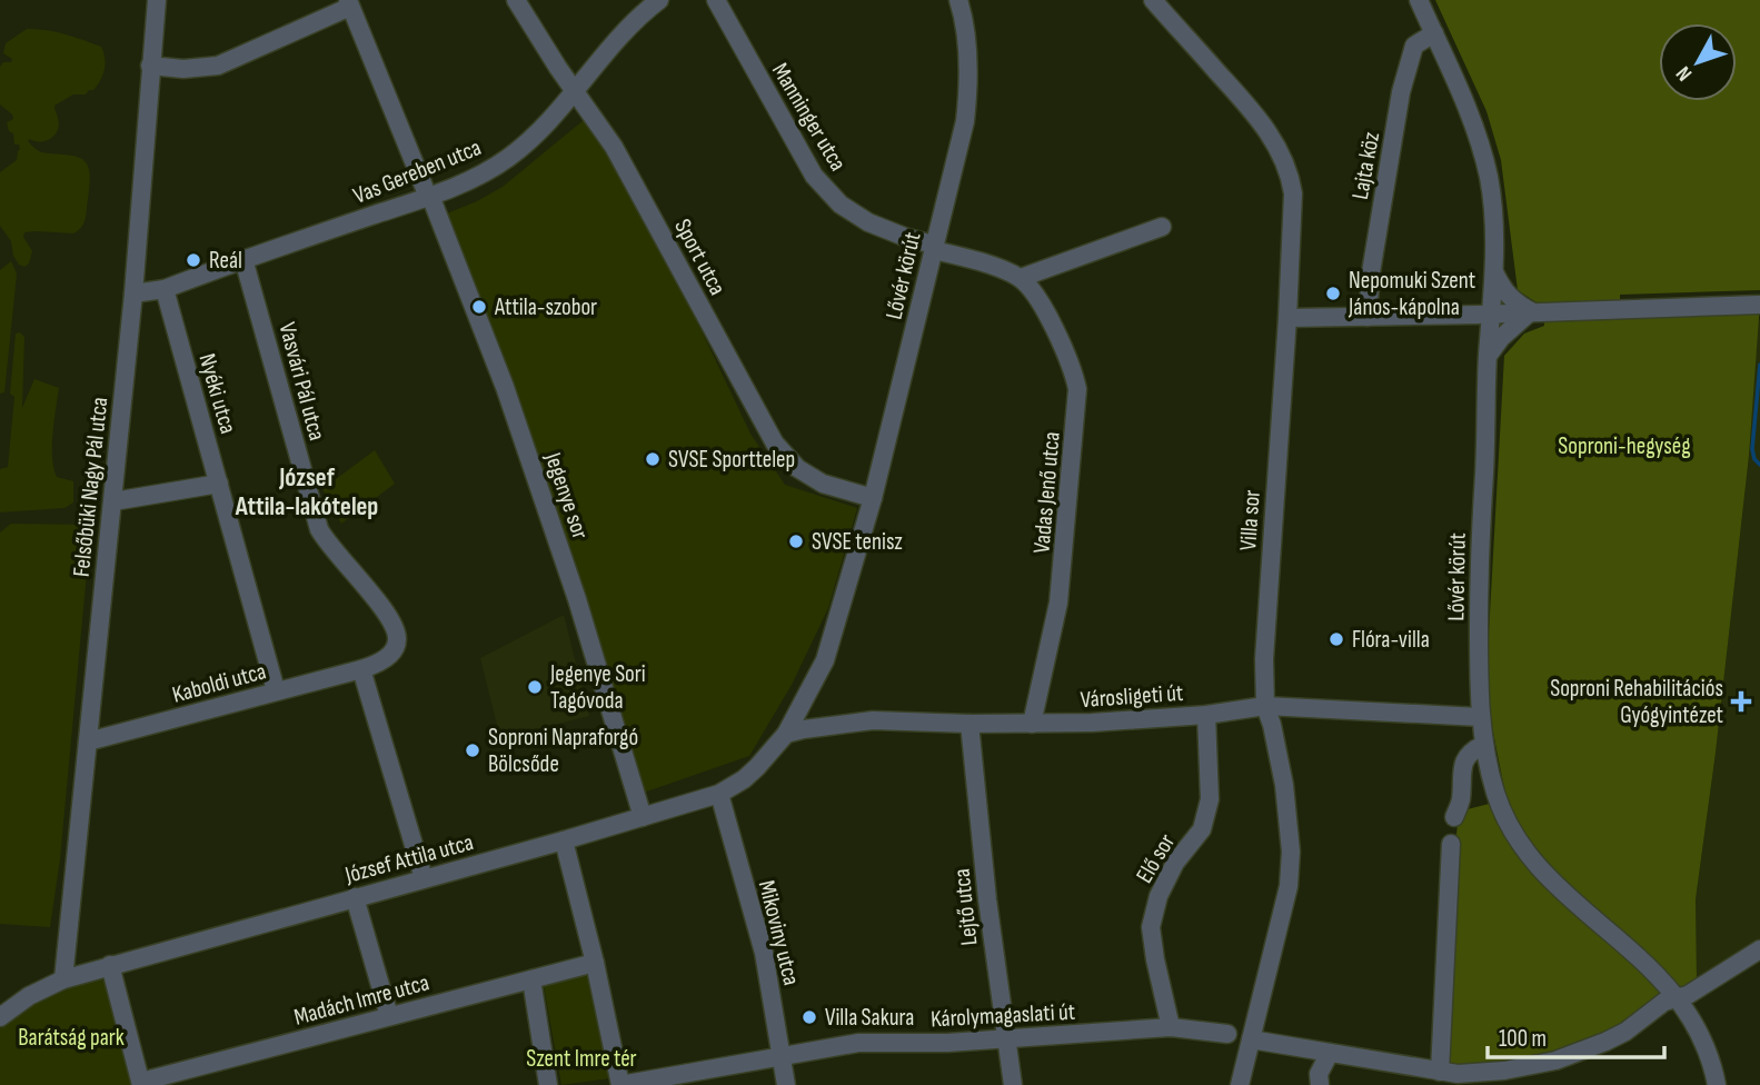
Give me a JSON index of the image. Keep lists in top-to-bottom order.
{
  "streets": {
    "street": [
      "Manninger utca",
      "Lajta köz",
      "Vas Gereben utca",
      "Sport utca",
      "Lővér körút",
      "Vasvári Pál utca",
      "Nyéki utca",
      "Felsőbüki Nagy Pál utca",
      "Vadas Jenő utca",
      "Jegenye sor",
      "Villa sor",
      "Kaboldi utca",
      "Városligeti út",
      "József Attila utca",
      "Elő sor",
      "Lejtő utca",
      "Mikoviny utca",
      "Madách Imre utca",
      "Károlymagaslati út"
    ]
  },
  "crossings": [
    ["Manninger utca", "Lővér körút"],
    ["Lajta köz", "Lővér körút"],
    ["Vas Gereben utca", "Sport utca"],
    ["Vas Gereben utca", "Vasvári Pál utca"],
    ["Vas Gereben utca", "Nyéki utca"],
    ["Vas Gereben utca", "Felsőbüki Nagy Pál utca"],
    ["Vas Gereben utca", "Jegenye sor"],
    ["Sport utca", "Lővér körút"],
    ["Lővér körút", "Városligeti út"],
    ["Lővér körút", "József Attila utca"],
    ["Lővér körút", "Mikoviny utca"],
    ["Vasvári Pál utca", "Kaboldi utca"],
    ["Nyéki utca", "Kaboldi utca"],
    ["Felsőbüki Nagy Pál utca", "Kaboldi utca"],
    ["Felsőbüki Nagy Pál utca", "József Attila utca"],
    ["Vadas Jenő utca", "Városligeti út"],
    ["Jegenye sor", "József Attila utca"],
    ["Villa sor", "Városligeti út"],
    ["Városligeti út", "Elő sor"],
    ["Városligeti út", "Lejtő utca"],
    ["József Attila utca", "Mikoviny utca"],
    ["Elő sor", "Károlymagaslati út"],
    ["Lejtő utca", "Károlymagaslati út"],
    ["Mikoviny utca", "Károlymagaslati út"]
  ],
  "districts": ["József Attila-lakótelep"],
  "parks": ["Soproni-hegység", "Barátság park", "Szent Imre tér"],
  "places": {
    "other": [
      "Reál",
      "Nepomuki Szent János-kápolna",
      "Attila-szobor",
      "SVSE Sporttelep",
      "SVSE tenisz",
      "Flóra-villa",
      "Jegenye Sori Tagóvoda",
      "Soproni Napraforgó Bölcsőde",
      "Villa Sakura"
    ],
    "health": ["Soproni Rehabilitációs Gyógyintézet"]
  },
  "scale_bar": "100 m",
  "north": "bottom left"
}
